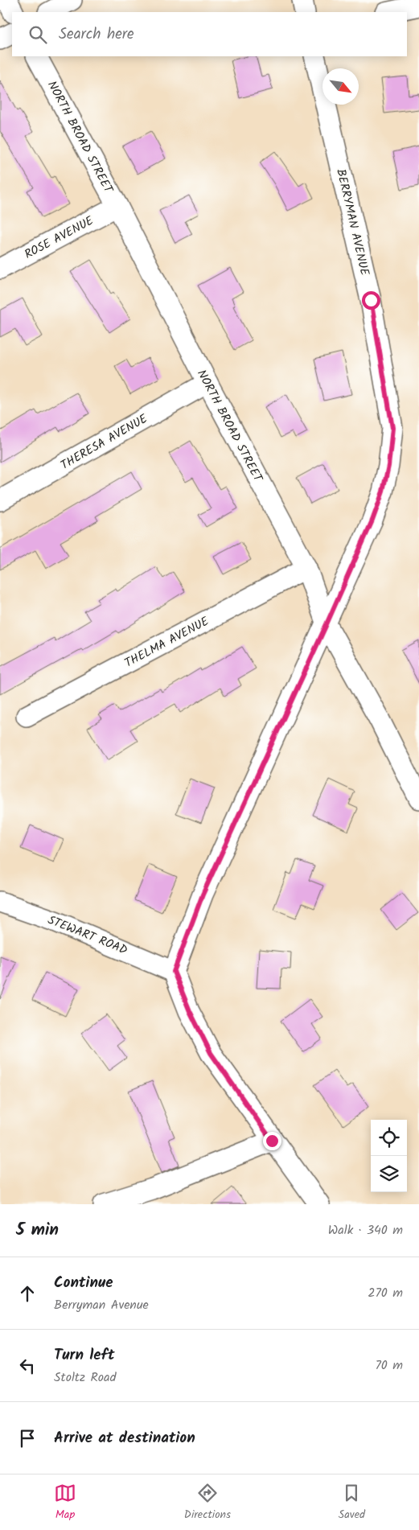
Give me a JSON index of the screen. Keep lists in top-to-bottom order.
{
  "streets": {
    "street": [
      "NORTH BROAD STREET",
      "BERRYMAN AVENUE",
      "ROSE AVENUE",
      "THERESA AVENUE",
      "THELMA AVENUE",
      "STEWART ROAD"
    ]
  },
  "crossings": [
    ["NORTH BROAD STREET", "BERRYMAN AVENUE"],
    ["NORTH BROAD STREET", "ROSE AVENUE"],
    ["NORTH BROAD STREET", "THERESA AVENUE"],
    ["NORTH BROAD STREET", "THELMA AVENUE"],
    ["BERRYMAN AVENUE", "STEWART ROAD"]
  ],
  "north": "bottom right",
  "page": {
    "search": "Search here",
    "heading": ["5 min", "Walk · 340 m"],
    "list": [
      ["Continue", "Berryman Avenue", "270 m"],
      ["Turn left", "Stoltz Road", "70 m"],
      "Arrive at destination"
    ],
    "nav": ["Map", "Directions", "Saved"]
  }
}
